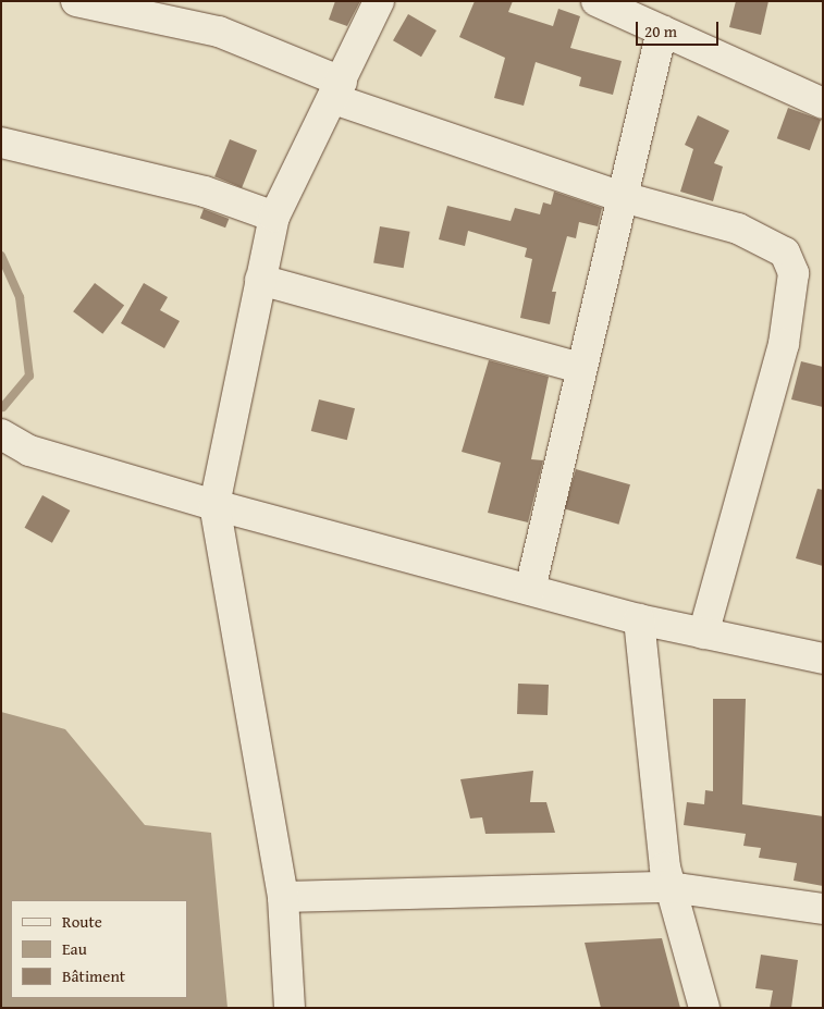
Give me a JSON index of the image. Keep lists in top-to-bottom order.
{
  "legend": ["Route", "Eau", "Bâtiment"],
  "scale_bar": "20 m"
}
